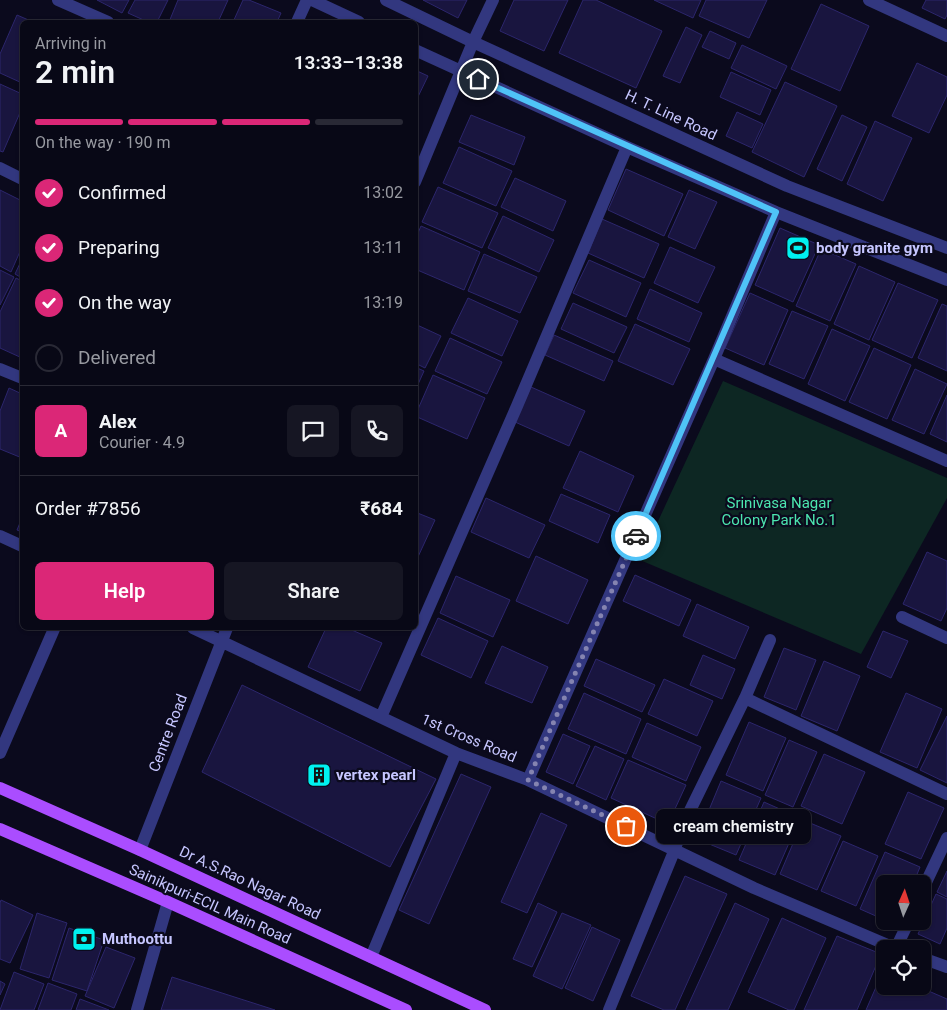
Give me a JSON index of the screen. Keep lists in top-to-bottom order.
{
  "streets": {
    "main road": ["Dr A.S.Rao Nagar Road", "Sainikpuri-ECIL Main Road"],
    "street": ["H. T. Line Road", "Centre Road", "1st Cross Road"]
  },
  "crossings": [
    ["Centre Road", "1st Cross Road"],
    ["Centre Road", "Dr A.S.Rao Nagar Road"]
  ],
  "parks": ["Srinivasa Nagar Colony Park No.1"],
  "places": {
    "sports": ["body granite gym"],
    "building": ["vertex pearl"],
    "other": ["cream chemistry"],
    "bank": ["Muthoottu"]
  },
  "north": "top",
  "page": {
    "heading": ["2 min", "Arriving in", "13:33–13:38"],
    "panel": [
      "Alex",
      "Courier · 4.9",
      "Order #7856",
      "₹684"
    ],
    "bar": "On the way · 190 m",
    "list": [
      ["Confirmed", "13:02"],
      ["Preparing", "13:11"],
      ["On the way", "13:19"],
      "Delivered"
    ],
    "round": "A",
    "buttons": ["Help", "Share"],
    "bubble": "cream chemistry"
  }
}
